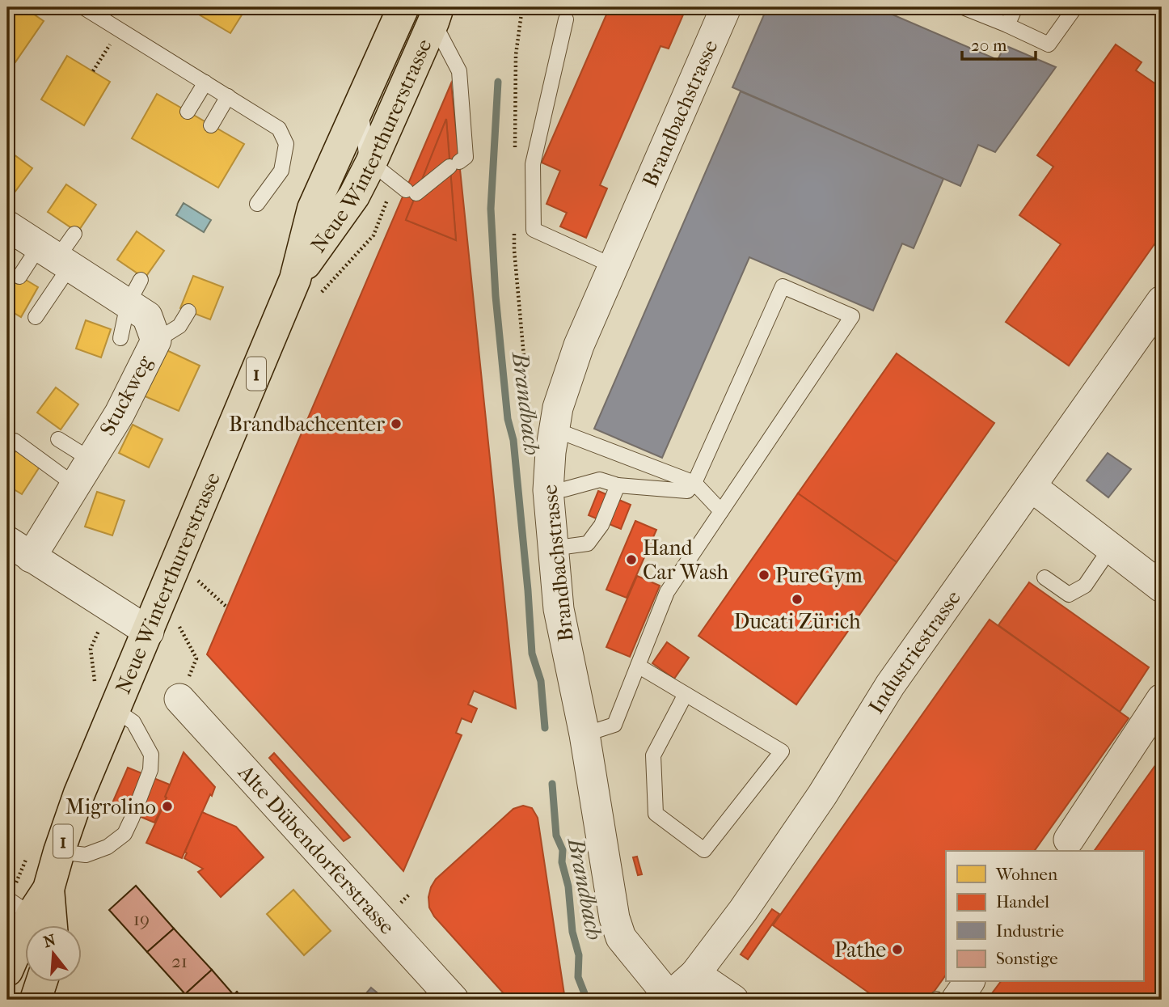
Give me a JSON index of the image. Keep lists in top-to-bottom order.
{
  "streets": {
    "main road": ["Neue Winterthurerstrasse", "1"],
    "street": [
      "Brandbachstrasse",
      "Stuckweg",
      "Industriestrasse",
      "Alte Dübendorferstrasse"
    ]
  },
  "crossings": [
    ["Brandbachstrasse", "Industriestrasse"]
  ],
  "water": ["Brandbach"],
  "places": [
    "Brandbachcenter",
    "Hand Car Wash",
    "PureGym",
    "Ducati Zürich",
    "Migrolino",
    "Pathe"
  ],
  "house_numbers": ["19", "21"],
  "legend": [
    "Wohnen",
    "Handel",
    "Industrie",
    "Sonstige"
  ],
  "scale_bar": "20 m",
  "north": "top"
}
